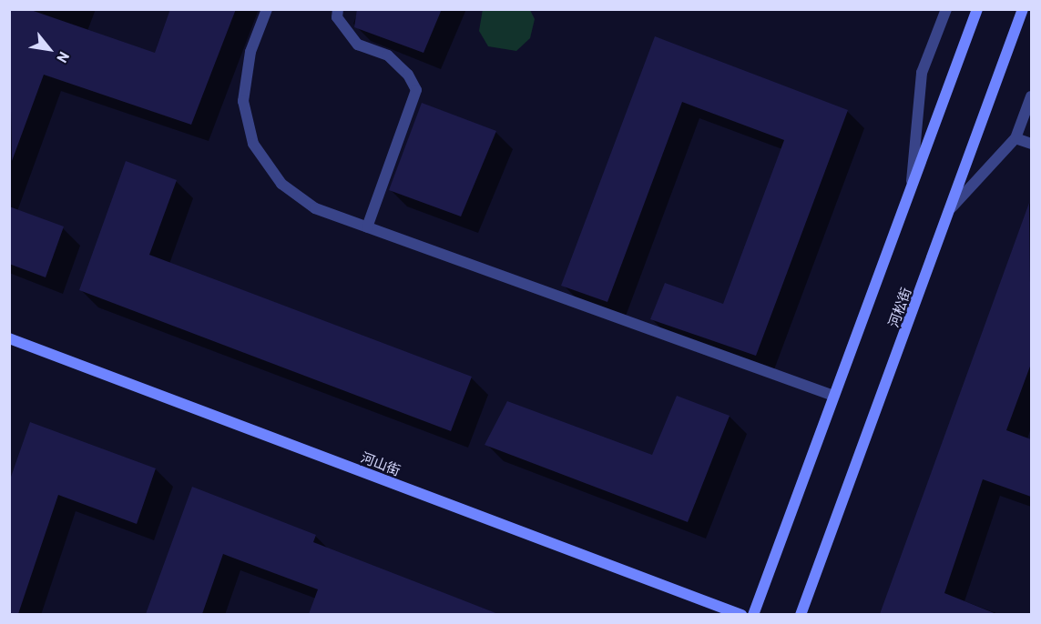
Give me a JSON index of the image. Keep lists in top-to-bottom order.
{
  "streets": {
    "main road": ["河松街", "河山街"]
  },
  "north": "bottom right"
}
